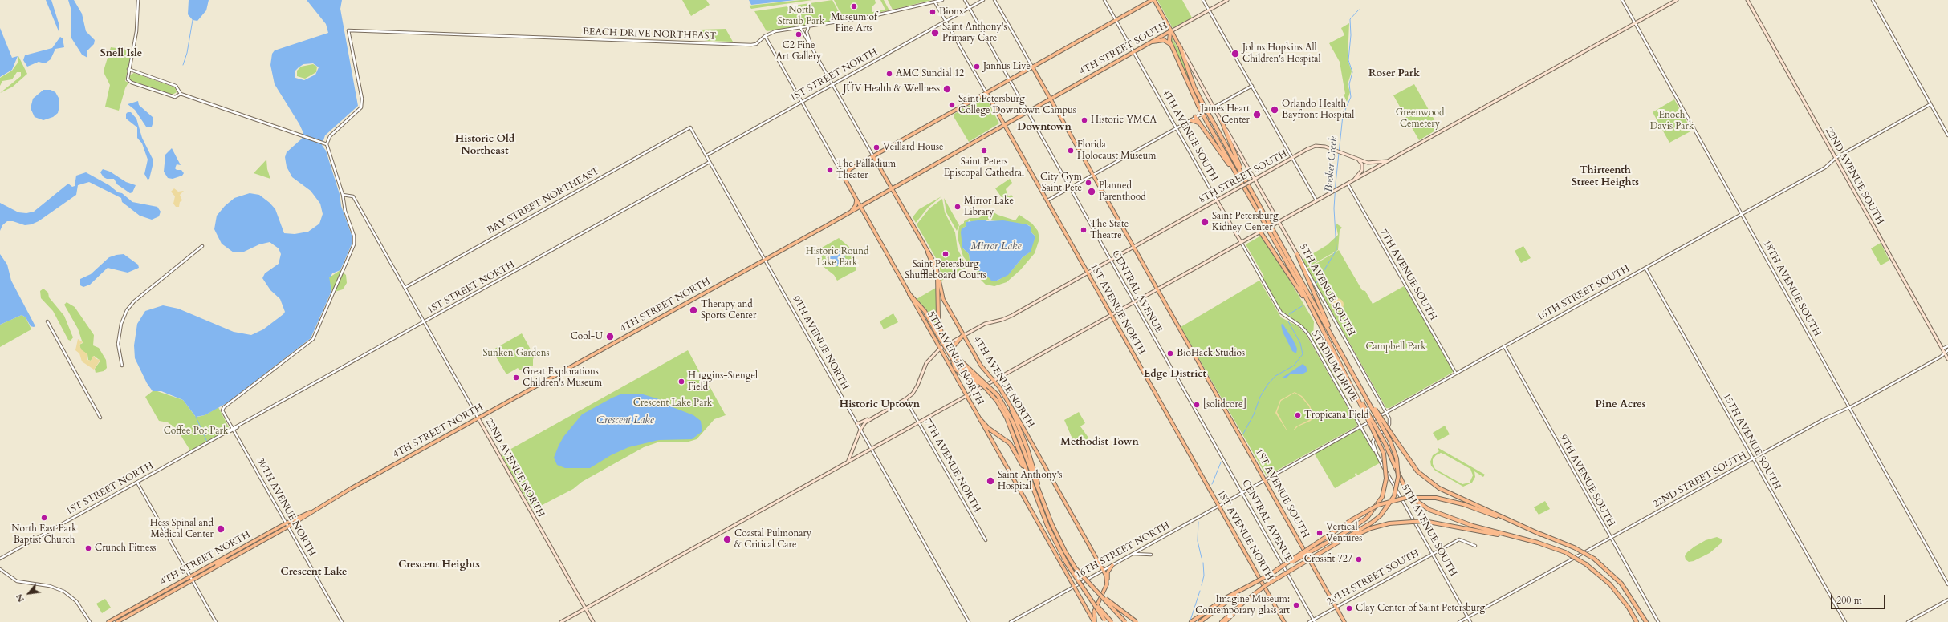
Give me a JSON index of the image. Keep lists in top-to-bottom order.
{
  "streets": {
    "main road": [
      "4TH STREET SOUTH",
      "4TH AVENUE SOUTH",
      "22ND AVENUE SOUTH",
      "8TH STREET SOUTH",
      "5TH AVENUE SOUTH",
      "4TH STREET NORTH",
      "1ST AVENUE NORTH",
      "5TH AVENUE NORTH",
      "4TH AVENUE NORTH",
      "22ND AVENUE NORTH",
      "1ST AVENUE SOUTH"
    ],
    "street": [
      "BEACH DRIVE NORTHEAST",
      "1ST STREET NORTH",
      "BAY STREET NORTHEAST",
      "7TH AVENUE SOUTH",
      "18TH AVENUE SOUTH",
      "CENTRAL AVENUE",
      "16TH STREET SOUTH",
      "9TH AVENUE NORTH",
      "STADIUM DRIVE",
      "15TH AVENUE SOUTH",
      "7TH AVENUE NORTH",
      "22ND STREET SOUTH",
      "9TH AVENUE SOUTH",
      "30TH AVENUE NORTH",
      "16TH STREET NORTH",
      "20TH STREET SOUTH"
    ]
  },
  "crossings": [
    ["BEACH DRIVE NORTHEAST", "1ST AVENUE NORTH"],
    ["BEACH DRIVE NORTHEAST", "5TH AVENUE NORTH"],
    ["4TH STREET SOUTH", "4TH AVENUE SOUTH"],
    ["4TH STREET SOUTH", "5TH AVENUE SOUTH"],
    ["4TH STREET SOUTH", "CENTRAL AVENUE"],
    ["4TH STREET SOUTH", "4TH STREET NORTH"],
    ["4TH STREET SOUTH", "1ST AVENUE SOUTH"],
    ["1ST STREET NORTH", "CENTRAL AVENUE"],
    ["1ST STREET NORTH", "1ST AVENUE NORTH"],
    ["1ST STREET NORTH", "9TH AVENUE NORTH"],
    ["1ST STREET NORTH", "5TH AVENUE NORTH"],
    ["1ST STREET NORTH", "4TH AVENUE NORTH"],
    ["1ST STREET NORTH", "22ND AVENUE NORTH"],
    ["1ST STREET NORTH", "30TH AVENUE NORTH"],
    ["4TH AVENUE SOUTH", "8TH STREET SOUTH"],
    ["4TH AVENUE SOUTH", "STADIUM DRIVE"],
    ["22ND AVENUE SOUTH", "16TH STREET SOUTH"],
    ["22ND AVENUE SOUTH", "22ND STREET SOUTH"],
    ["8TH STREET SOUTH", "5TH AVENUE SOUTH"],
    ["8TH STREET SOUTH", "CENTRAL AVENUE"],
    ["8TH STREET SOUTH", "1ST AVENUE NORTH"],
    ["8TH STREET SOUTH", "5TH AVENUE NORTH"],
    ["8TH STREET SOUTH", "4TH AVENUE NORTH"],
    ["8TH STREET SOUTH", "7TH AVENUE NORTH"],
    ["8TH STREET SOUTH", "1ST AVENUE SOUTH"],
    ["BAY STREET NORTHEAST", "9TH AVENUE NORTH"],
    ["BAY STREET NORTHEAST", "22ND AVENUE NORTH"],
    ["7TH AVENUE SOUTH", "16TH STREET SOUTH"],
    ["18TH AVENUE SOUTH", "16TH STREET SOUTH"],
    ["18TH AVENUE SOUTH", "22ND STREET SOUTH"],
    ["5TH AVENUE SOUTH", "16TH STREET SOUTH"],
    ["5TH AVENUE SOUTH", "STADIUM DRIVE"],
    ["5TH AVENUE SOUTH", "22ND STREET SOUTH"],
    ["5TH AVENUE SOUTH", "20TH STREET SOUTH"],
    ["CENTRAL AVENUE", "16TH STREET SOUTH"],
    ["CENTRAL AVENUE", "4TH STREET NORTH"],
    ["CENTRAL AVENUE", "16TH STREET NORTH"],
    ["CENTRAL AVENUE", "20TH STREET SOUTH"],
    ["16TH STREET SOUTH", "STADIUM DRIVE"],
    ["16TH STREET SOUTH", "15TH AVENUE SOUTH"],
    ["16TH STREET SOUTH", "9TH AVENUE SOUTH"],
    ["16TH STREET SOUTH", "1ST AVENUE SOUTH"],
    ["16TH STREET SOUTH", "16TH STREET NORTH"],
    ["4TH STREET NORTH", "1ST AVENUE NORTH"],
    ["4TH STREET NORTH", "9TH AVENUE NORTH"],
    ["4TH STREET NORTH", "5TH AVENUE NORTH"],
    ["4TH STREET NORTH", "4TH AVENUE NORTH"],
    ["4TH STREET NORTH", "22ND AVENUE NORTH"],
    ["4TH STREET NORTH", "30TH AVENUE NORTH"],
    ["1ST AVENUE NORTH", "16TH STREET NORTH"],
    ["5TH AVENUE NORTH", "16TH STREET NORTH"],
    ["4TH AVENUE NORTH", "16TH STREET NORTH"],
    ["15TH AVENUE SOUTH", "22ND STREET SOUTH"],
    ["22ND STREET SOUTH", "9TH AVENUE SOUTH"],
    ["1ST AVENUE SOUTH", "20TH STREET SOUTH"]
  ],
  "districts": [
    "Snell Isle",
    "Roser Park",
    "Downtown",
    "Historic Old Northeast",
    "Thirteenth Street Heights",
    "Edge District",
    "Historic Uptown",
    "Pine Acres",
    "Methodist Town",
    "Crescent Heights",
    "Crescent Lake"
  ],
  "water": ["Booker Creek", "Mirror Lake", "Crescent Lake"],
  "parks": [
    "North Straub Park",
    "Greenwood Cemetery",
    "Enoch Davis Park",
    "Historic Round Lake Park",
    "Campbell Park",
    "Sunken Gardens",
    "Crescent Lake Park",
    "Coffee Pot Park"
  ],
  "places": [
    "Museum of Fine Arts",
    "Bionx",
    "Saint Anthony's Primary Care",
    "C2 Fine Art Gallery",
    "Johns Hopkins All Children's Hospital",
    "Jannus Live",
    "AMC Sundial 12",
    "JÜV Health & Wellness",
    "Saint Petersburg College Downtown Campus",
    "Orlando Health Bayfront Hospital",
    "James Heart Center",
    "Historic YMCA",
    "Veillard House",
    "Saint Peters Episcopal Cathedral",
    "Florida Holocaust Museum",
    "The Palladium Theater",
    "City Gym Saint Pete",
    "Planned Parenthood",
    "Mirror Lake Library",
    "Saint Petersburg Kidney Center",
    "The State Theatre",
    "Saint Petersburg Shuffleboard Courts",
    "Therapy and Sports Center",
    "Cool-U",
    "BioHack Studios",
    "Great Explorations Children's Museum",
    "Huggins-Stengel Field",
    "[solidcore]",
    "Tropicana Field",
    "Saint Anthony's Hospital",
    "North East Park Baptist Church",
    "Hess Spinal and Medical Center",
    "Vertical Ventures",
    "Coastal Pulmonary & Critical Care",
    "Crunch Fitness",
    "Crossfit 727",
    "Imagine Museum: Contemporary glass art",
    "Clay Center of Saint Petersburg"
  ],
  "scale_bar": "200 m",
  "north": "bottom left"
}
